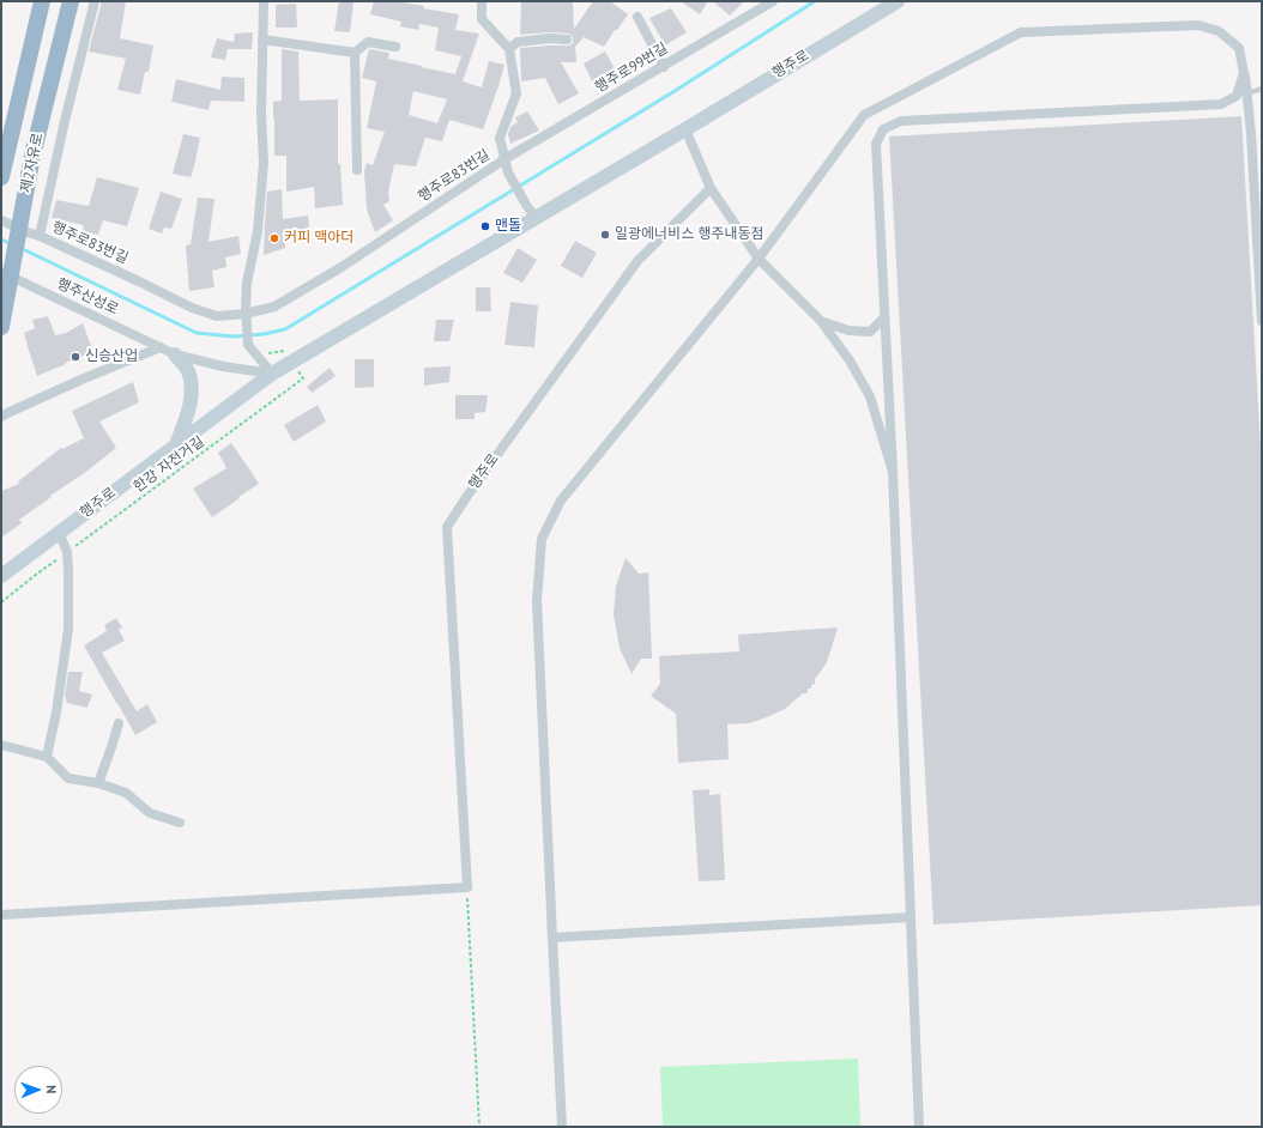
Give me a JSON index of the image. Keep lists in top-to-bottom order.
{
  "streets": {
    "highway": ["제2자유로"],
    "main road": ["행주로"],
    "street": ["행주로99번길", "행주로83번길", "행주산성로"],
    "path": ["한강 자전거길"]
  },
  "crossings": [
    ["행주로", "행주산성로"],
    ["행주로99번길", "행주로83번길"]
  ],
  "places": [
    "맨돌",
    "일광에너비스 행주내동점",
    "커피 맥아더",
    "신승산업"
  ],
  "north": "right"
}
